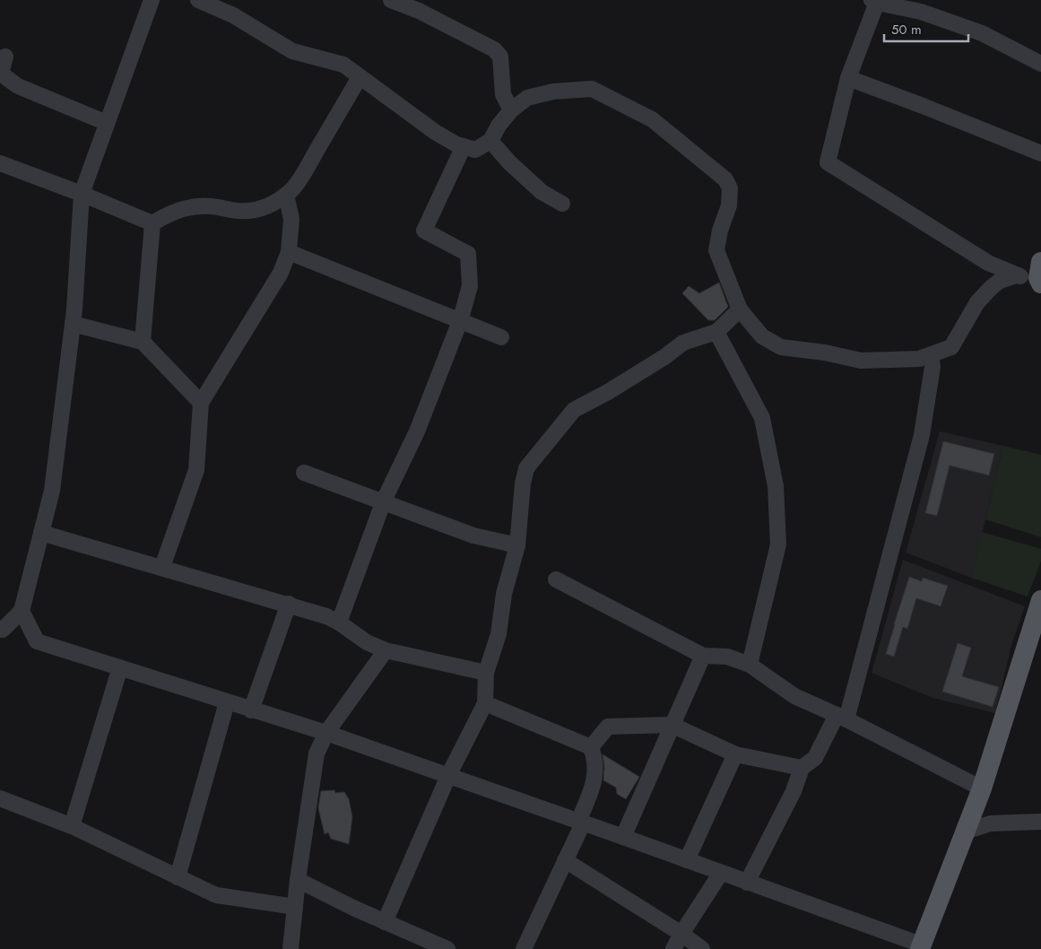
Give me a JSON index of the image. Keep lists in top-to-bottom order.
{
  "scale_bar": "50 m"
}
